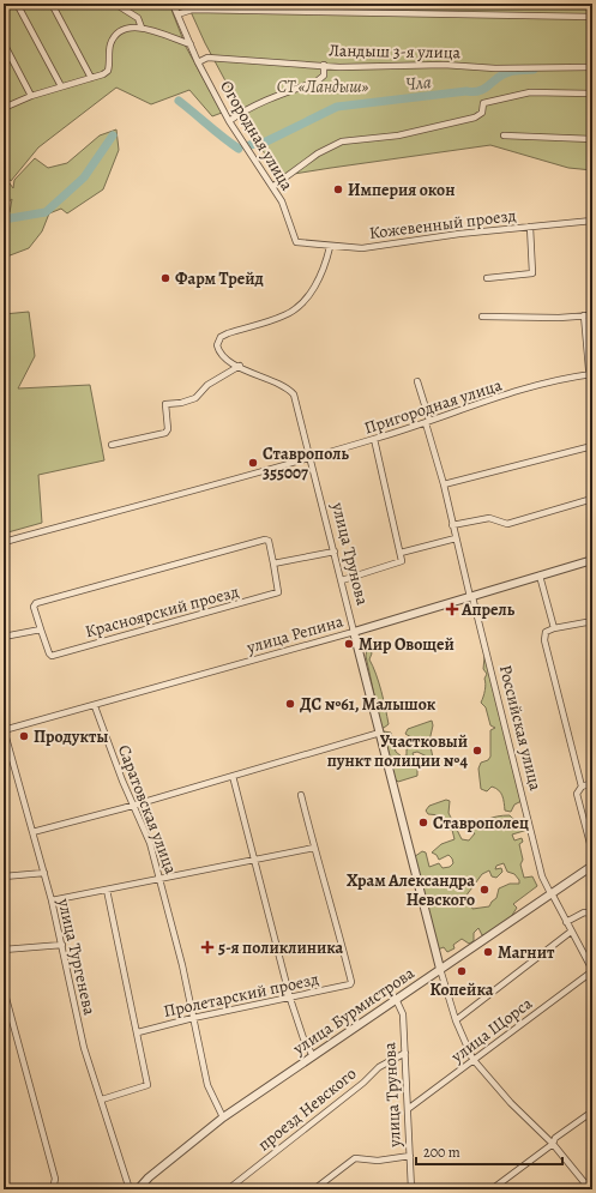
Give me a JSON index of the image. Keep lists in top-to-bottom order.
{
  "streets": {
    "street": [
      "Ландыш 3-я улица",
      "Огородная улица",
      "Кожевенный проезд",
      "Пригородная улица",
      "улица Трунова",
      "Красноярский проезд",
      "улица Репина",
      "Российская улица",
      "Саратовская улица",
      "улица Тургенева",
      "Пролетарский проезд",
      "улица Бурмистрова",
      "улица Щорса",
      "проезд Невского"
    ]
  },
  "crossings": [
    ["Ландыш 3-я улица", "Огородная улица"],
    ["Огородная улица", "Кожевенный проезд"],
    ["Кожевенный проезд", "улица Трунова"],
    ["Пригородная улица", "улица Трунова"],
    ["Пригородная улица", "Российская улица"],
    ["улица Трунова", "улица Репина"],
    ["улица Трунова", "улица Бурмистрова"],
    ["улица Трунова", "улица Щорса"],
    ["улица Трунова", "проезд Невского"],
    ["улица Репина", "Российская улица"],
    ["улица Репина", "Саратовская улица"],
    ["улица Репина", "улица Тургенева"],
    ["Российская улица", "улица Бурмистрова"],
    ["Российская улица", "улица Щорса"],
    ["Саратовская улица", "Пролетарский проезд"],
    ["Саратовская улица", "улица Бурмистрова"]
  ],
  "water": ["Чла"],
  "parks": ["СТ «Ландыш»"],
  "places": {
    "other": [
      "Империя окон",
      "Фарм Трейд",
      "Ставрополь 355007",
      "Мир Овощей",
      "ДС №61, Малышок",
      "Продукты",
      "Участковый пункт полиции №4",
      "Ставрополец",
      "Храм Александра Невского",
      "Магнит",
      "Копейка"
    ],
    "health": ["Апрель", "5-я поликлиника"]
  },
  "scale_bar": "200 m"
}
